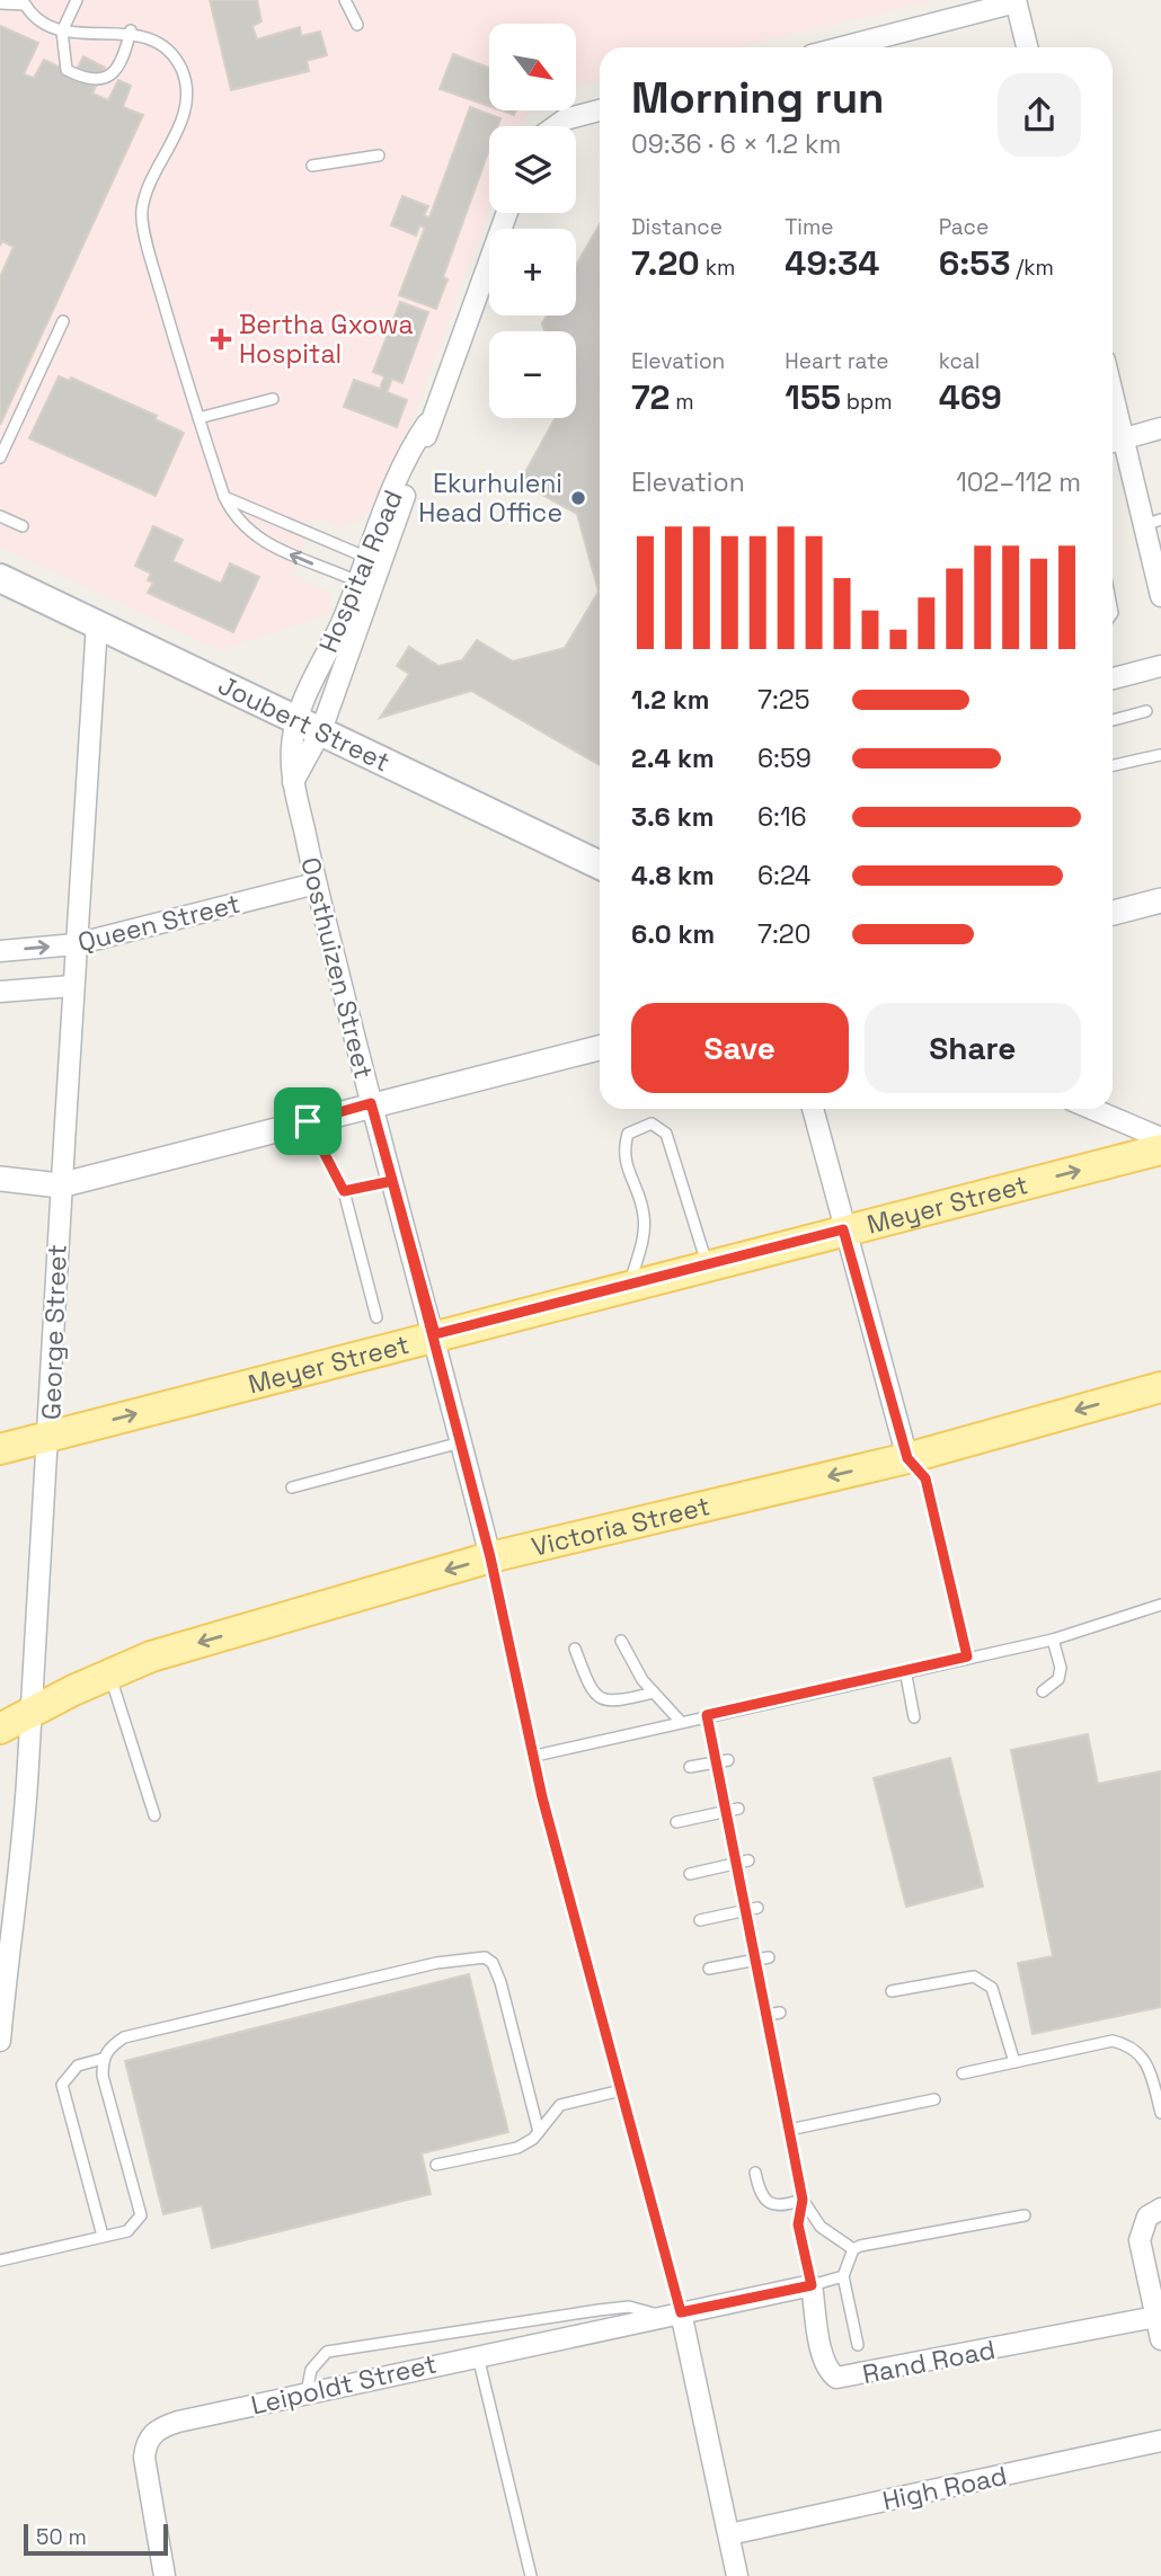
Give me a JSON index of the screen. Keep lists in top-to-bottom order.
{
  "streets": {
    "main road": ["Joubert Street", "Meyer Street", "Victoria Street"],
    "street": [
      "Hospital Road",
      "Queen Street",
      "Oosthuizen Street",
      "George Street",
      "Rand Road",
      "Leipoldt Street",
      "High Road"
    ]
  },
  "crossings": [
    ["Hospital Road", "Joubert Street"],
    ["Hospital Road", "Oosthuizen Street"],
    ["Joubert Street", "Oosthuizen Street"],
    ["Joubert Street", "George Street"],
    ["Queen Street", "Oosthuizen Street"],
    ["Queen Street", "George Street"],
    ["Oosthuizen Street", "Meyer Street"],
    ["Oosthuizen Street", "Victoria Street"],
    ["Oosthuizen Street", "Leipoldt Street"],
    ["Oosthuizen Street", "High Road"],
    ["Meyer Street", "George Street"],
    ["George Street", "Victoria Street"]
  ],
  "one_way": ["Meyer Street", "Victoria Street"],
  "places": {
    "health": ["Bertha Gxowa Hospital"],
    "other": ["Ekurhuleni Head Office"]
  },
  "scale_bar": "50 m",
  "north": "bottom right",
  "page": {
    "map_buttons": ["+", "−"],
    "heading": ["Morning run", "09:36 · 6 × 1.2 km"],
    "stats": [
      ["Distance", "7.20 km"],
      ["Time", "49:34"],
      ["Pace", "6:53 /km"],
      ["Elevation", "72 m"],
      ["Heart rate", "155 bpm"],
      ["kcal", "469"]
    ],
    "chart": ["Elevation", "102–112 m"],
    "list": [
      {
        "name": "1.2 km",
        "note": "7:25"
      },
      {
        "name": "2.4 km",
        "note": "6:59"
      },
      {
        "name": "3.6 km",
        "note": "6:16"
      },
      {
        "name": "4.8 km",
        "note": "6:24"
      },
      {
        "name": "6.0 km",
        "note": "7:20"
      }
    ],
    "buttons": ["Save", "Share"],
    "scale": "50 m"
  }
}
